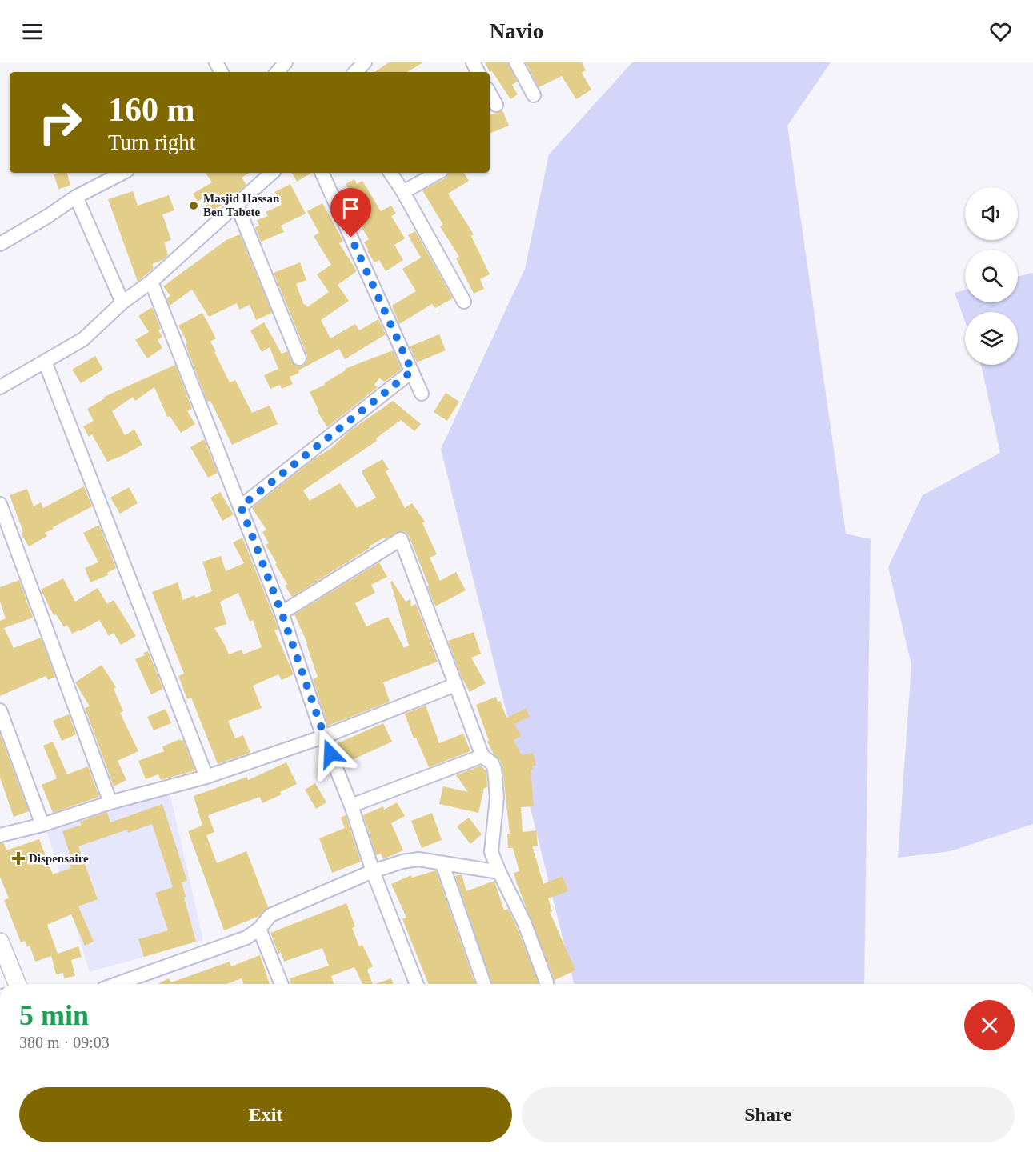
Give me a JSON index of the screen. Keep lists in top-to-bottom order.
{
  "places": {
    "other": ["Masjid Hassan Ben Tabete"],
    "health": ["Dispensaire"]
  },
  "page": {
    "header": "Navio",
    "turn": ["160 m", "Turn right"],
    "heading": ["5 min", "380 m · 09:03"],
    "buttons": ["Exit", "Share"]
  }
}
